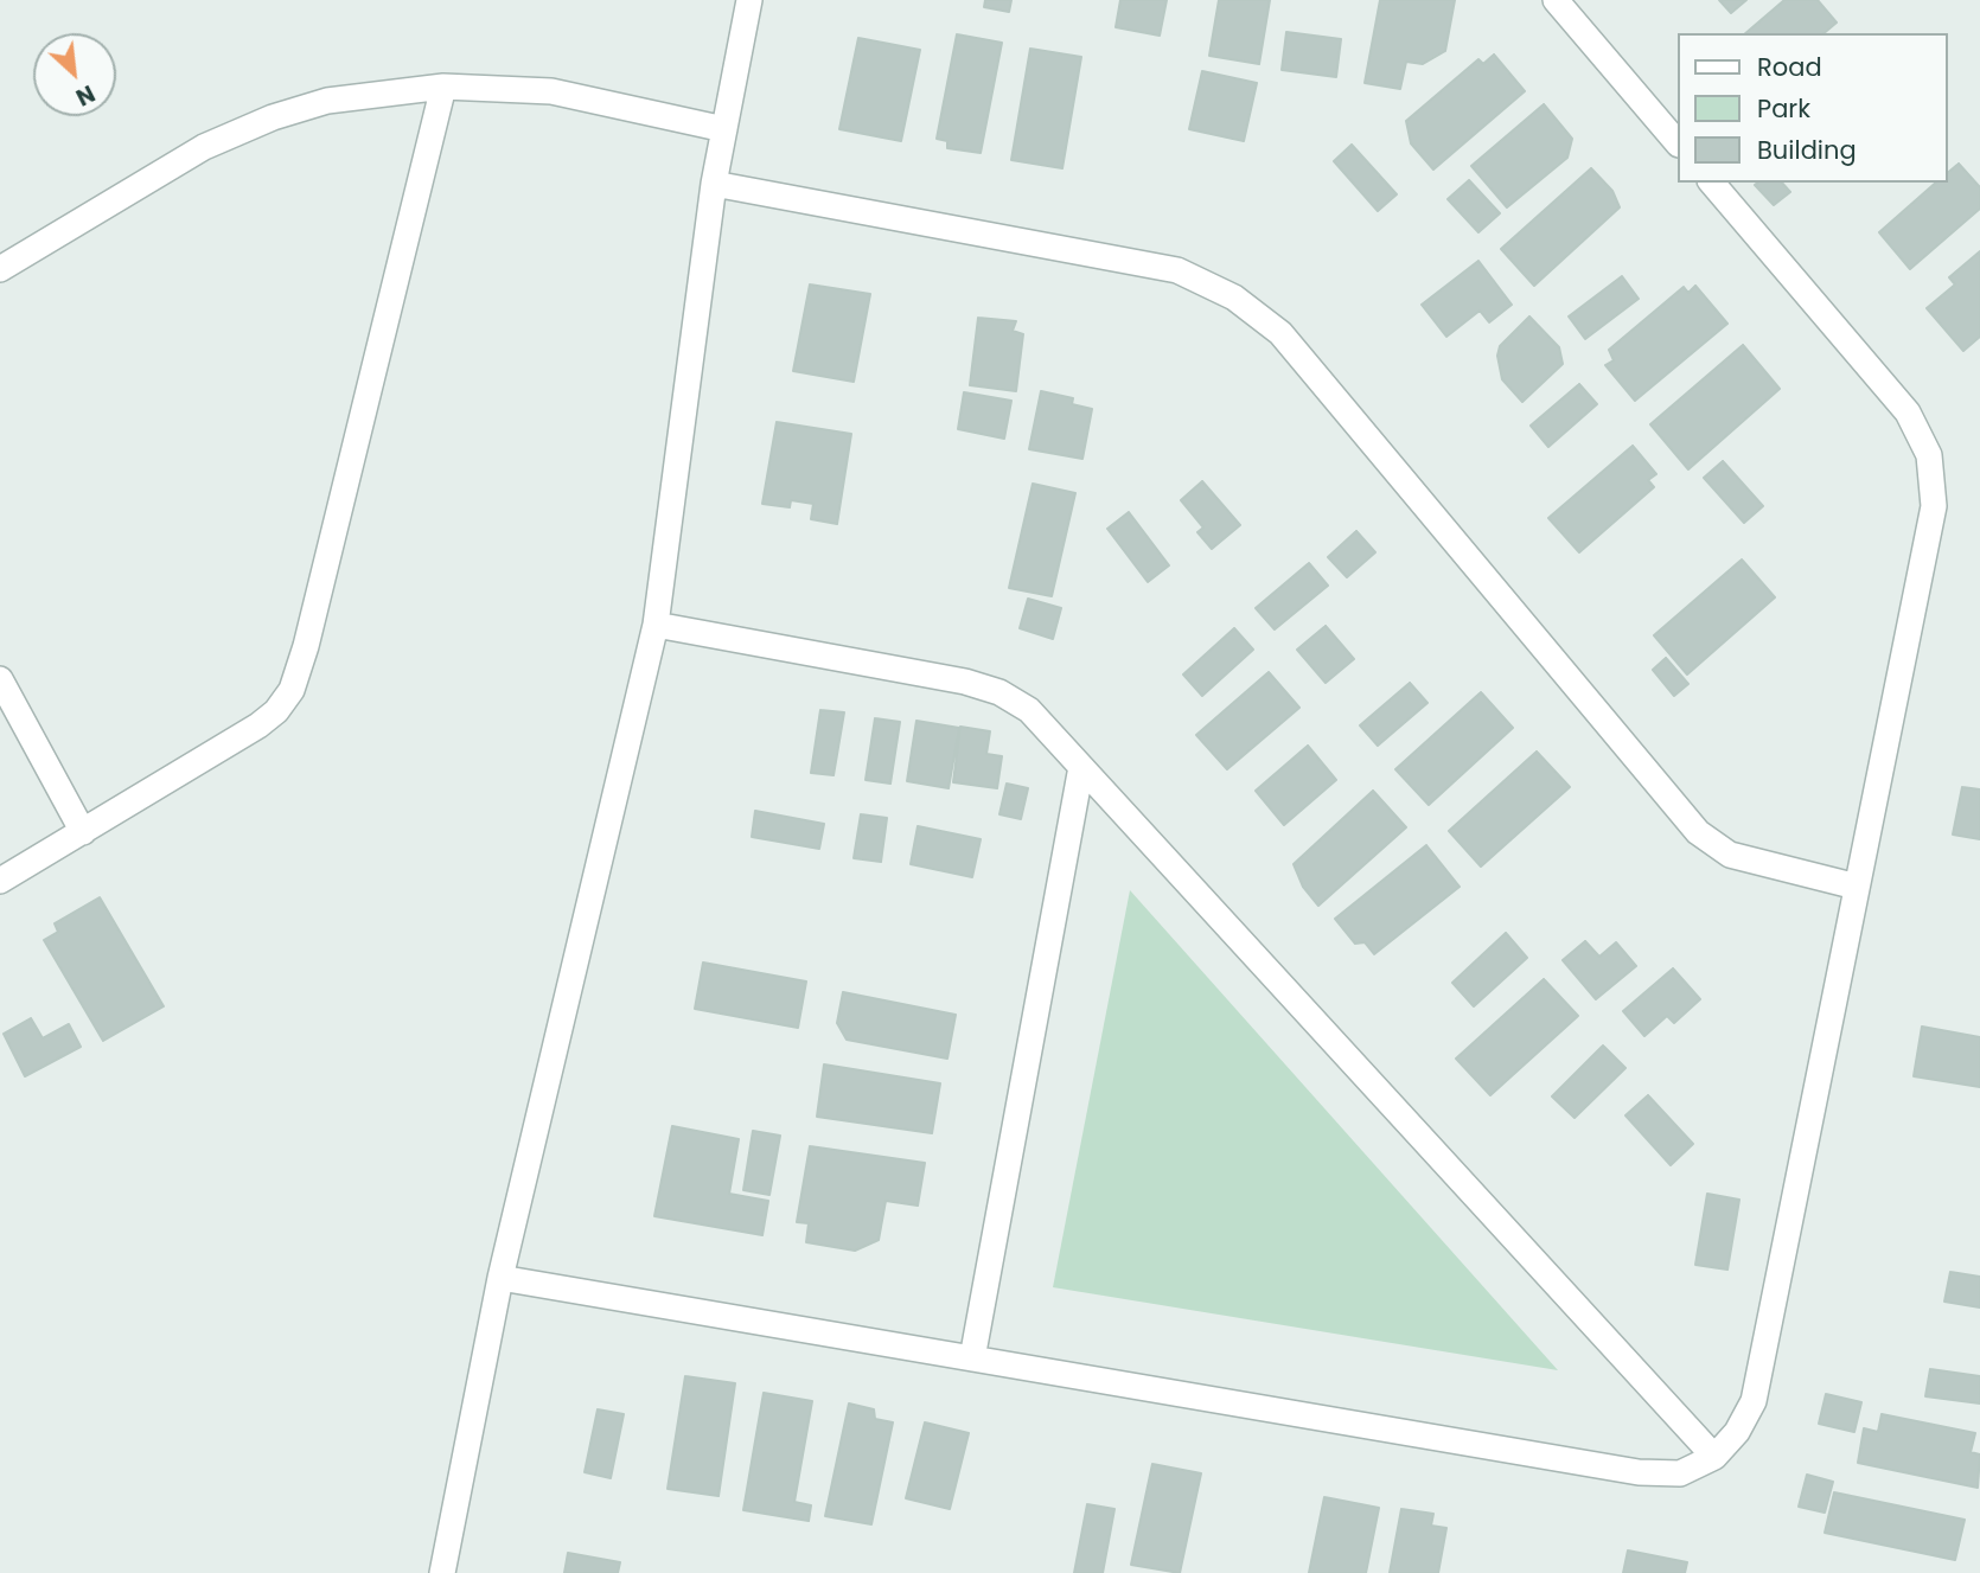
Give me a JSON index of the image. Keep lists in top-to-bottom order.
{
  "legend": ["Road", "Park", "Building"],
  "north": "bottom right"
}
